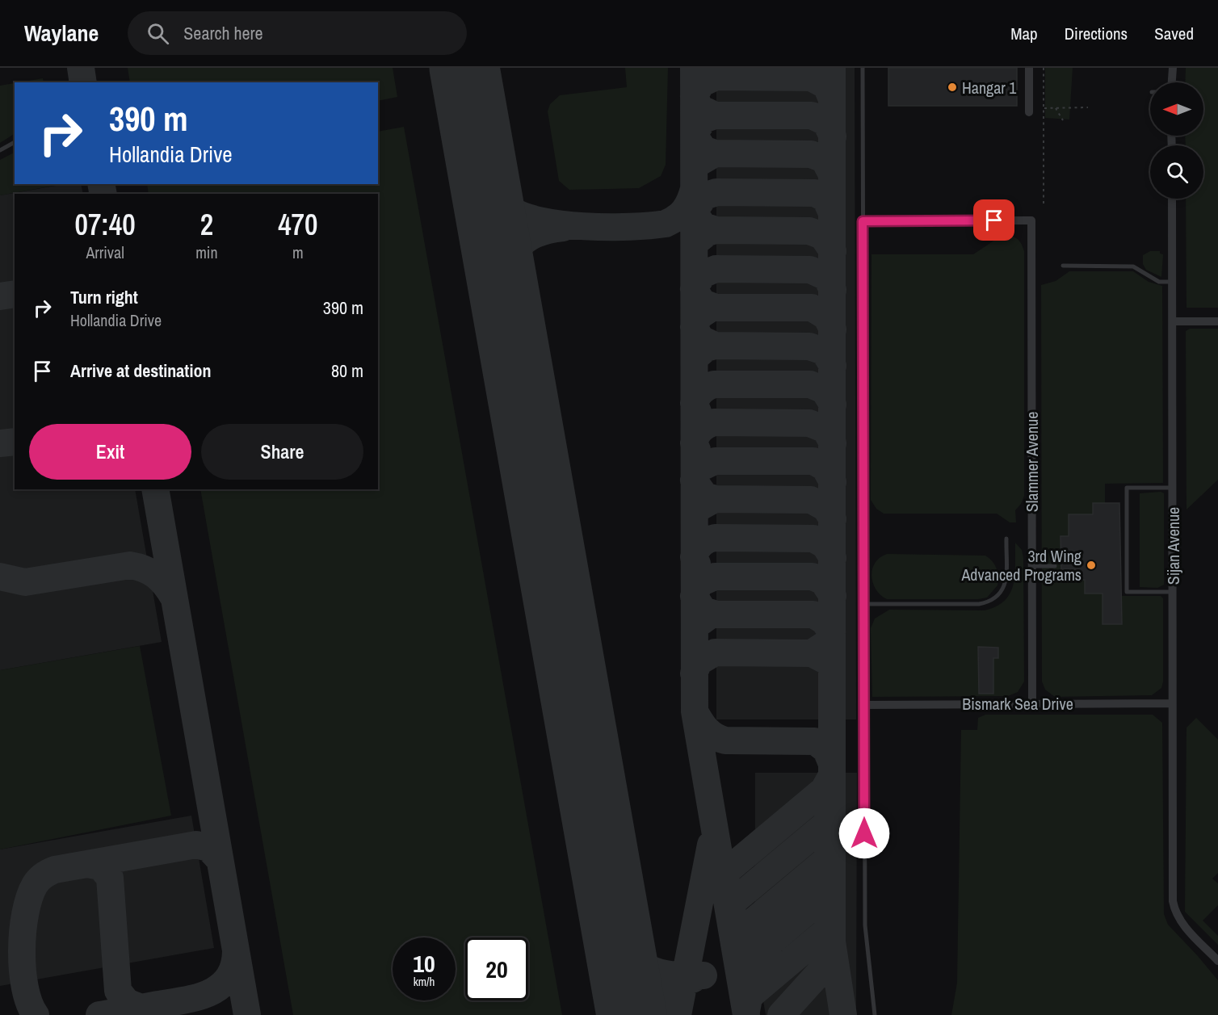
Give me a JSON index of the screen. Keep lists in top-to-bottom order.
{
  "streets": {
    "street": ["Slammer Avenue", "Sijan Avenue", "Bismark Sea Drive"]
  },
  "crossings": [
    ["Slammer Avenue", "Bismark Sea Drive"],
    ["Sijan Avenue", "Bismark Sea Drive"]
  ],
  "places": ["Hangar 1", "3rd Wing Advanced Programs"],
  "north": "left",
  "page": {
    "header": "Waylane",
    "search": "Search here",
    "nav": ["Map", "Directions", "Saved"],
    "turn": ["390 m", "Hollandia Drive"],
    "eta": [
      "07:40",
      "Arrival",
      "2",
      "min",
      "470",
      "m"
    ],
    "list": [
      {
        "name": "Turn right",
        "note": "Hollandia Drive",
        "value": "390 m"
      },
      {
        "name": "Arrive at destination",
        "value": "80 m"
      }
    ],
    "buttons": ["Exit", "Share"],
    "speed": "10 km/h",
    "limit": "20"
  }
}
